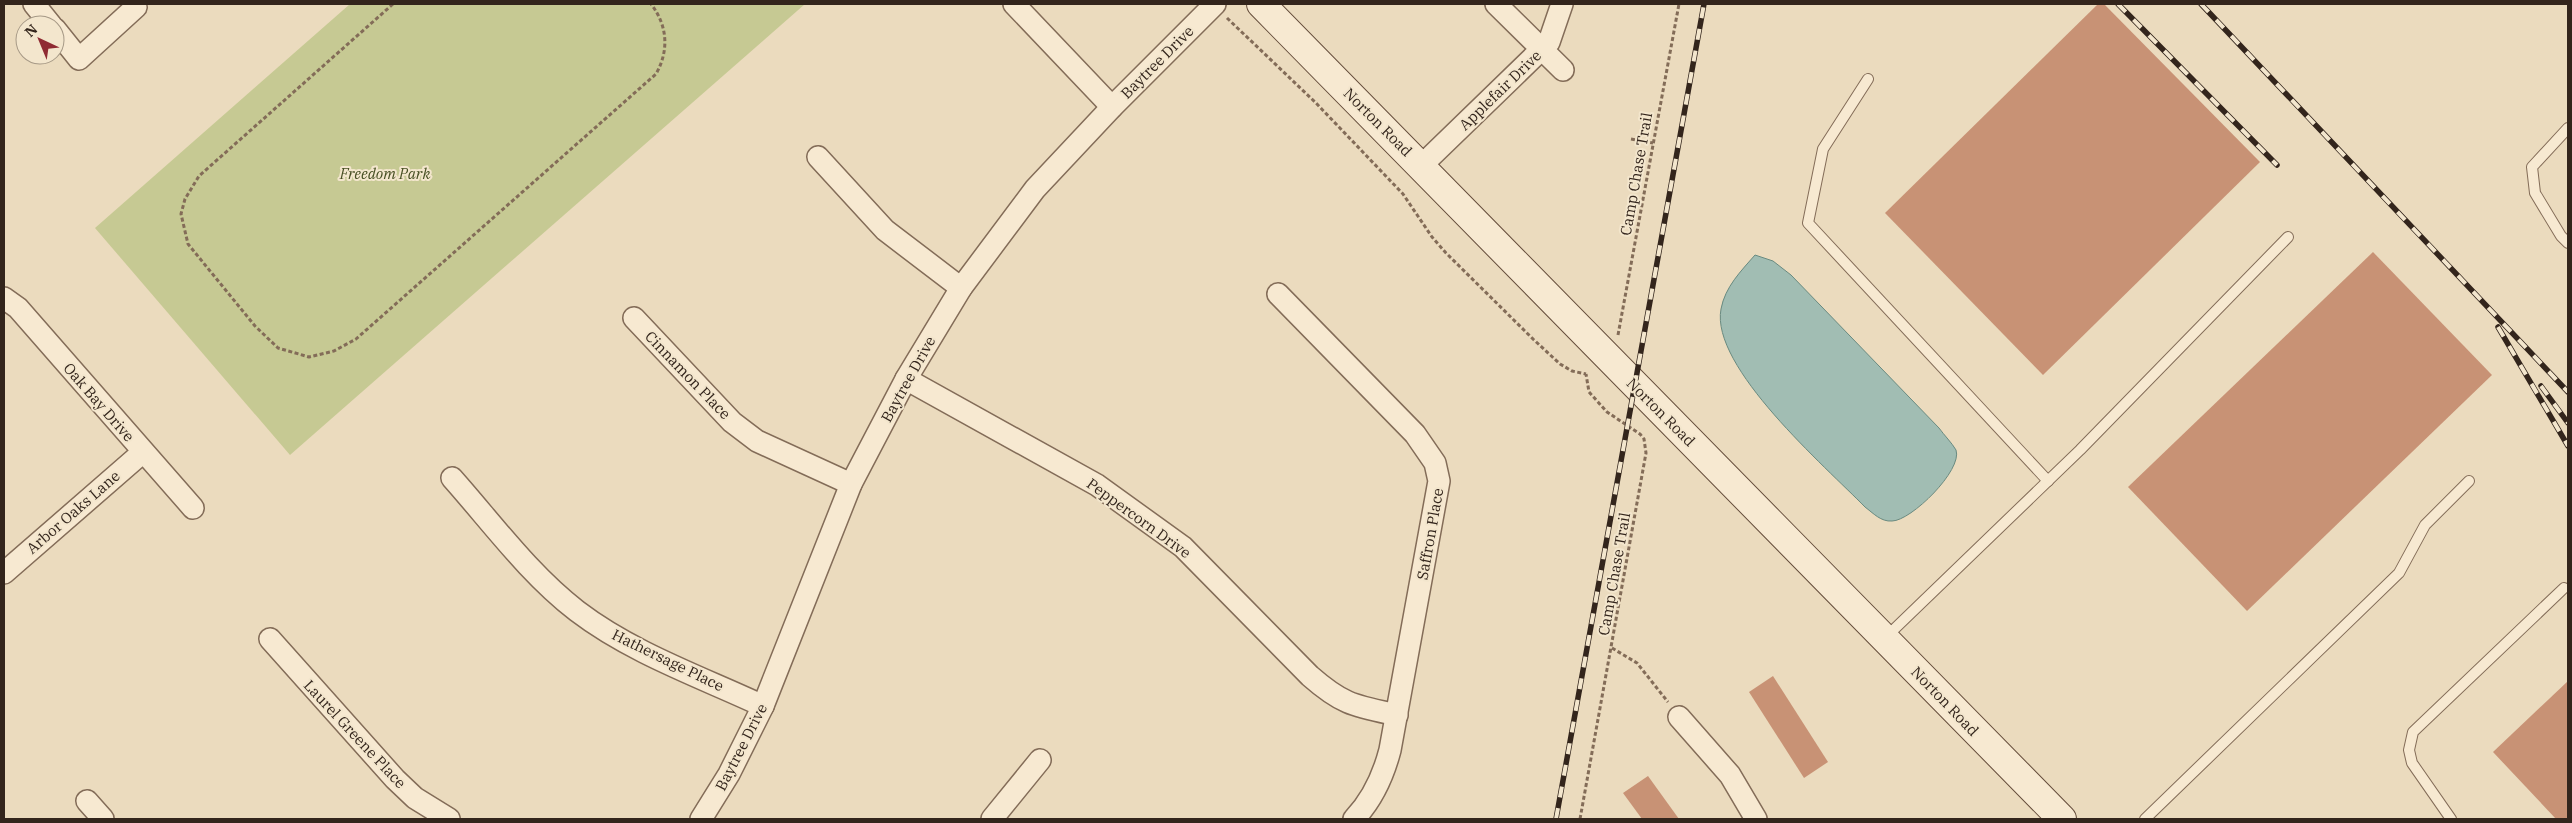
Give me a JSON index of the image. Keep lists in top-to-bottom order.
{
  "streets": {
    "main road": ["Norton Road"],
    "street": [
      "Baytree Drive",
      "Applefair Drive",
      "Cinnamon Place",
      "Oak Bay Drive",
      "Arbor Oaks Lane",
      "Peppercorn Drive",
      "Saffron Place",
      "Hathersage Place",
      "Laurel Greene Place"
    ],
    "path": ["Camp Chase Trail"]
  },
  "crossings": [
    ["Baytree Drive", "Camp Chase Trail"],
    ["Baytree Drive", "Cinnamon Place"],
    ["Baytree Drive", "Peppercorn Drive"],
    ["Baytree Drive", "Hathersage Place"],
    ["Applefair Drive", "Norton Road"],
    ["Oak Bay Drive", "Arbor Oaks Lane"],
    ["Peppercorn Drive", "Saffron Place"]
  ],
  "parks": ["Freedom Park"],
  "north": "top left"
}
